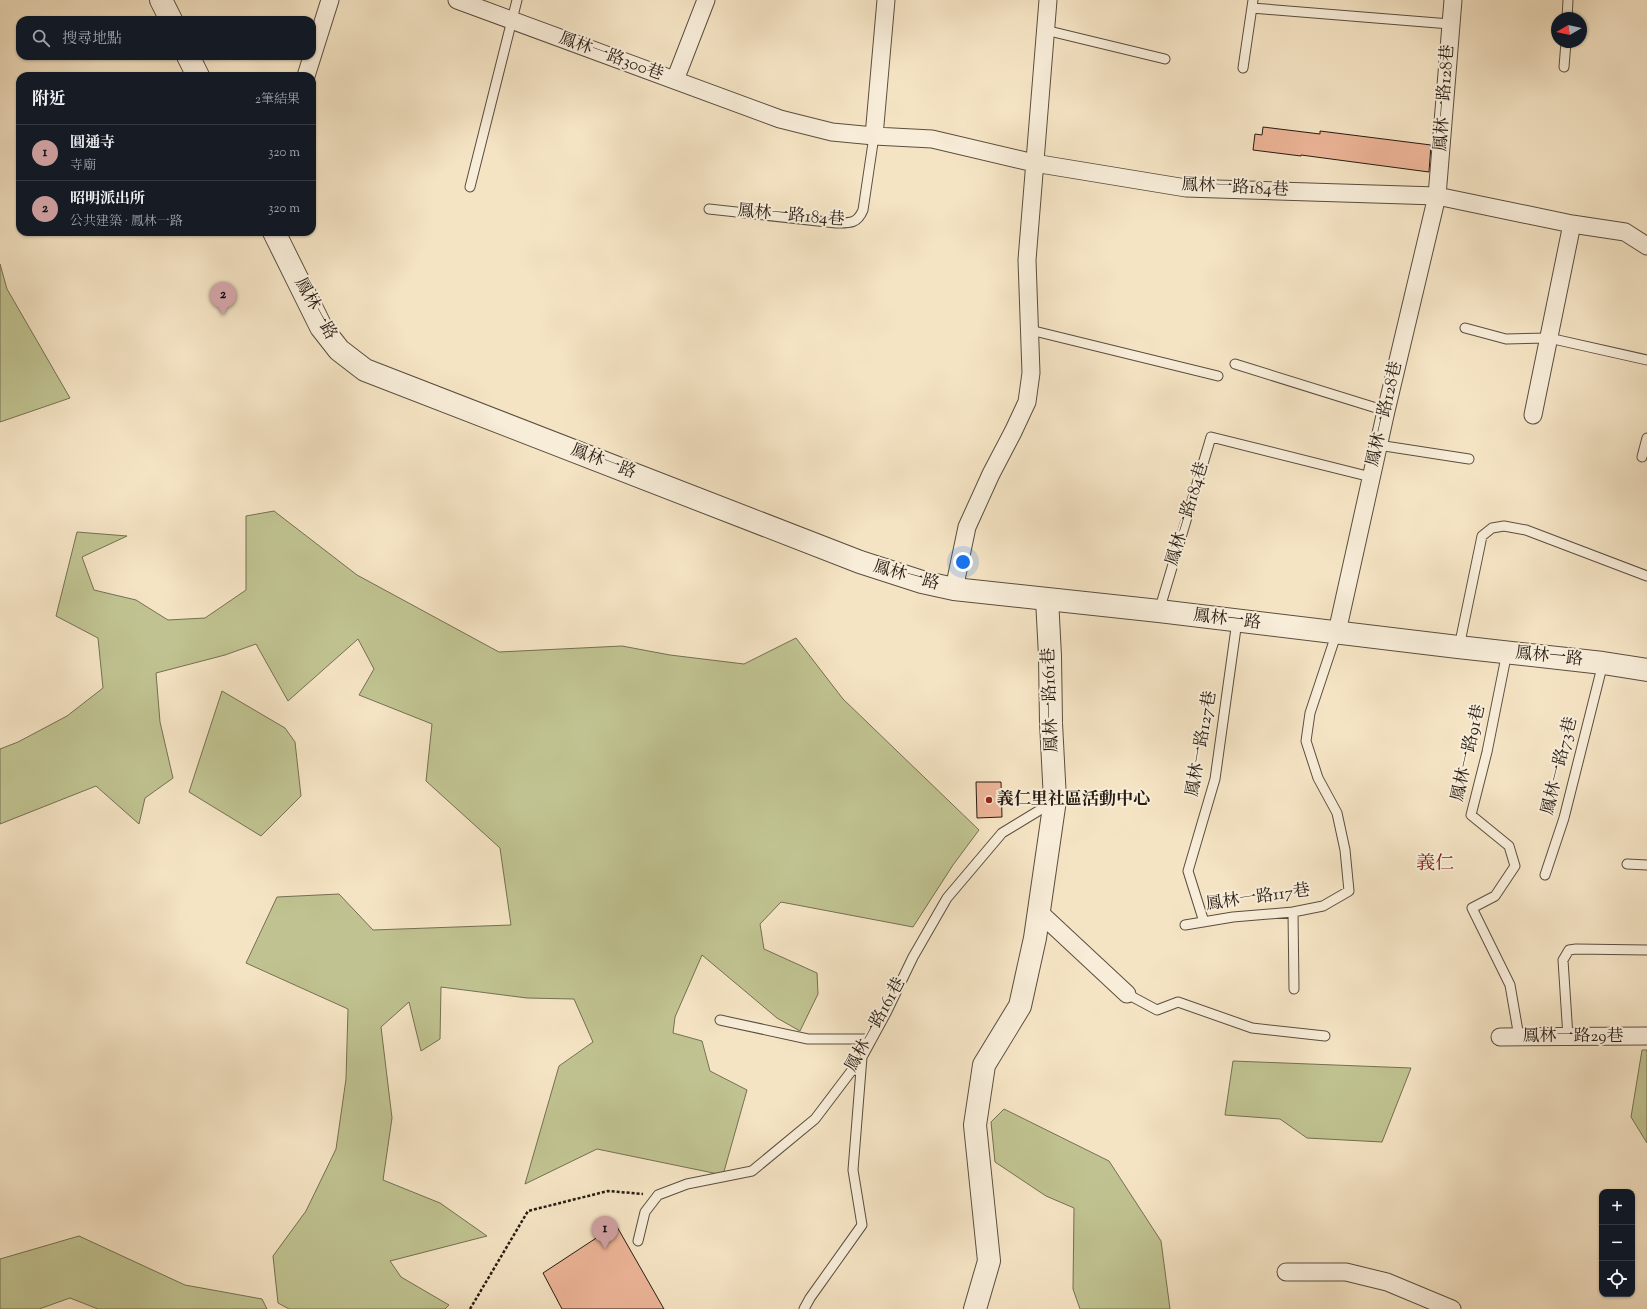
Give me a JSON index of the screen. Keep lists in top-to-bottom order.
{
  "streets": {
    "street": [
      "鳳林一路300巷",
      "鳳林一路128巷",
      "鳳林一路184巷",
      "鳳林一路",
      "鳳林一路161巷",
      "鳳林一路29巷"
    ],
    "lane": [
      "鳳林一路127巷",
      "鳳林一路91巷",
      "鳳林一路73巷",
      "鳳林一路117巷"
    ]
  },
  "crossings": [
    ["鳳林一路300巷", "鳳林一路184巷"],
    ["鳳林一路128巷", "鳳林一路184巷"],
    ["鳳林一路128巷", "鳳林一路"],
    ["鳳林一路128巷", "鳳林一路117巷"],
    ["鳳林一路184巷", "鳳林一路"],
    ["鳳林一路", "鳳林一路161巷"],
    ["鳳林一路", "鳳林一路127巷"],
    ["鳳林一路", "鳳林一路91巷"],
    ["鳳林一路", "鳳林一路73巷"],
    ["鳳林一路", "鳳林一路117巷"],
    ["鳳林一路127巷", "鳳林一路117巷"],
    ["鳳林一路91巷", "鳳林一路29巷"]
  ],
  "districts": ["義仁"],
  "places": ["義仁里社區活動中心"],
  "north": "left",
  "page": {
    "search": "搜尋地點",
    "heading": ["附近", "2筆結果"],
    "list": [
      {
        "mark": "1",
        "name": "圓通寺",
        "note": "寺廟",
        "value": "320 m"
      },
      {
        "mark": "2",
        "name": "昭明派出所",
        "note": "公共建築 · 鳳林一路",
        "value": "320 m"
      }
    ],
    "pins": ["2", "1"],
    "map_buttons": ["+", "−"]
  }
}
